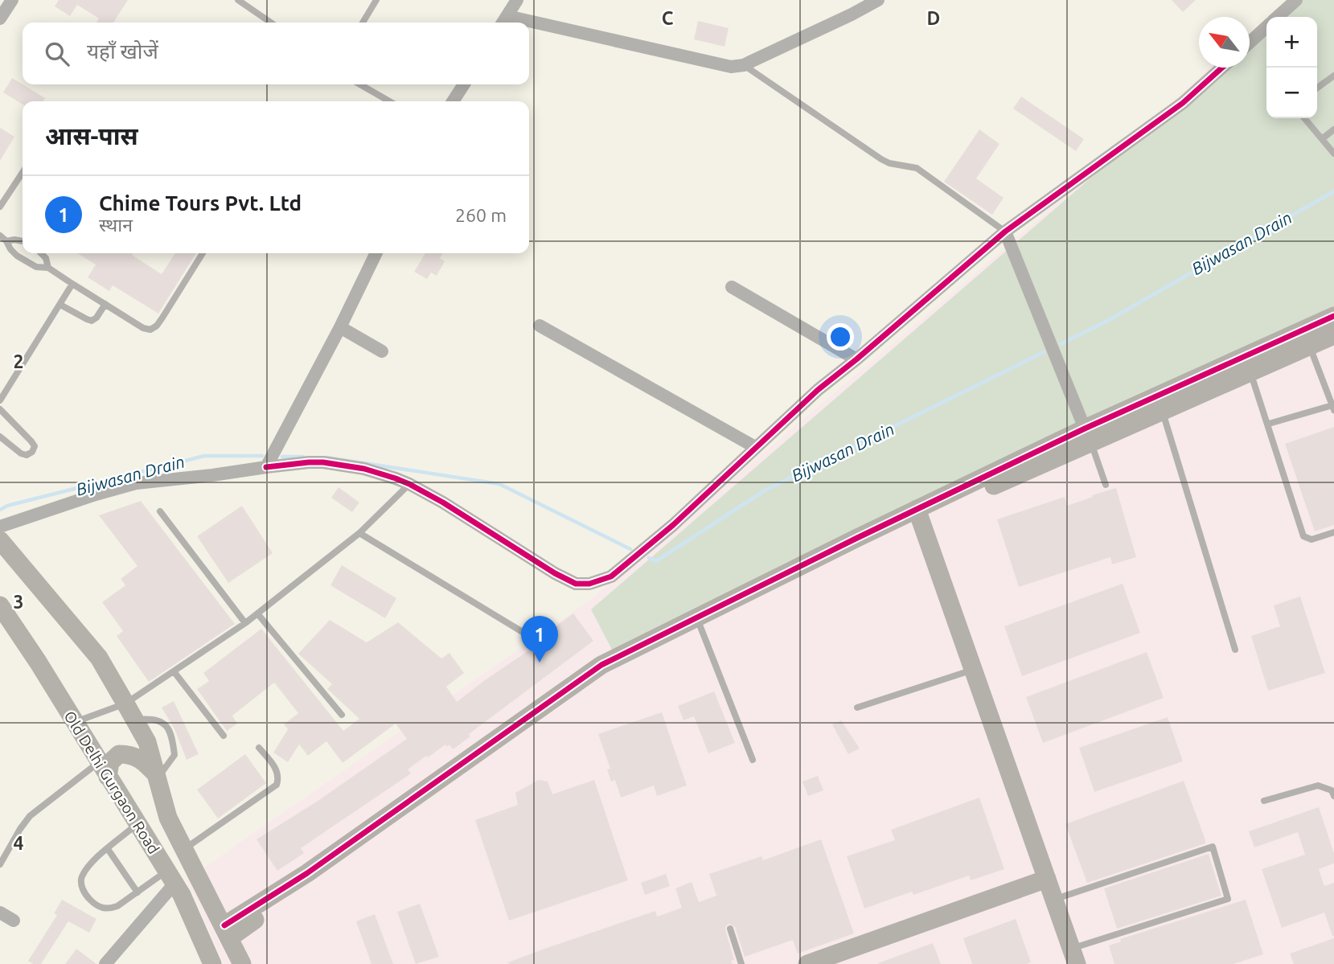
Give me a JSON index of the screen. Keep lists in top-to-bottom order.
{
  "streets": {
    "street": ["Old Delhi Gurgaon Road"]
  },
  "water": ["Bijwasan Drain"],
  "north": "top left",
  "page": {
    "map_buttons": ["+", "−"],
    "search": "यहाँ खोजें",
    "heading": "आस-पास",
    "list": [
      {
        "mark": "1",
        "name": "Chime Tours Pvt. Ltd",
        "note": "स्थान",
        "value": "260 m"
      }
    ],
    "pins": "1"
  },
  "grid": {
    "columns": ["C", "D"],
    "rows": ["2", "3", "4"]
  }
}
